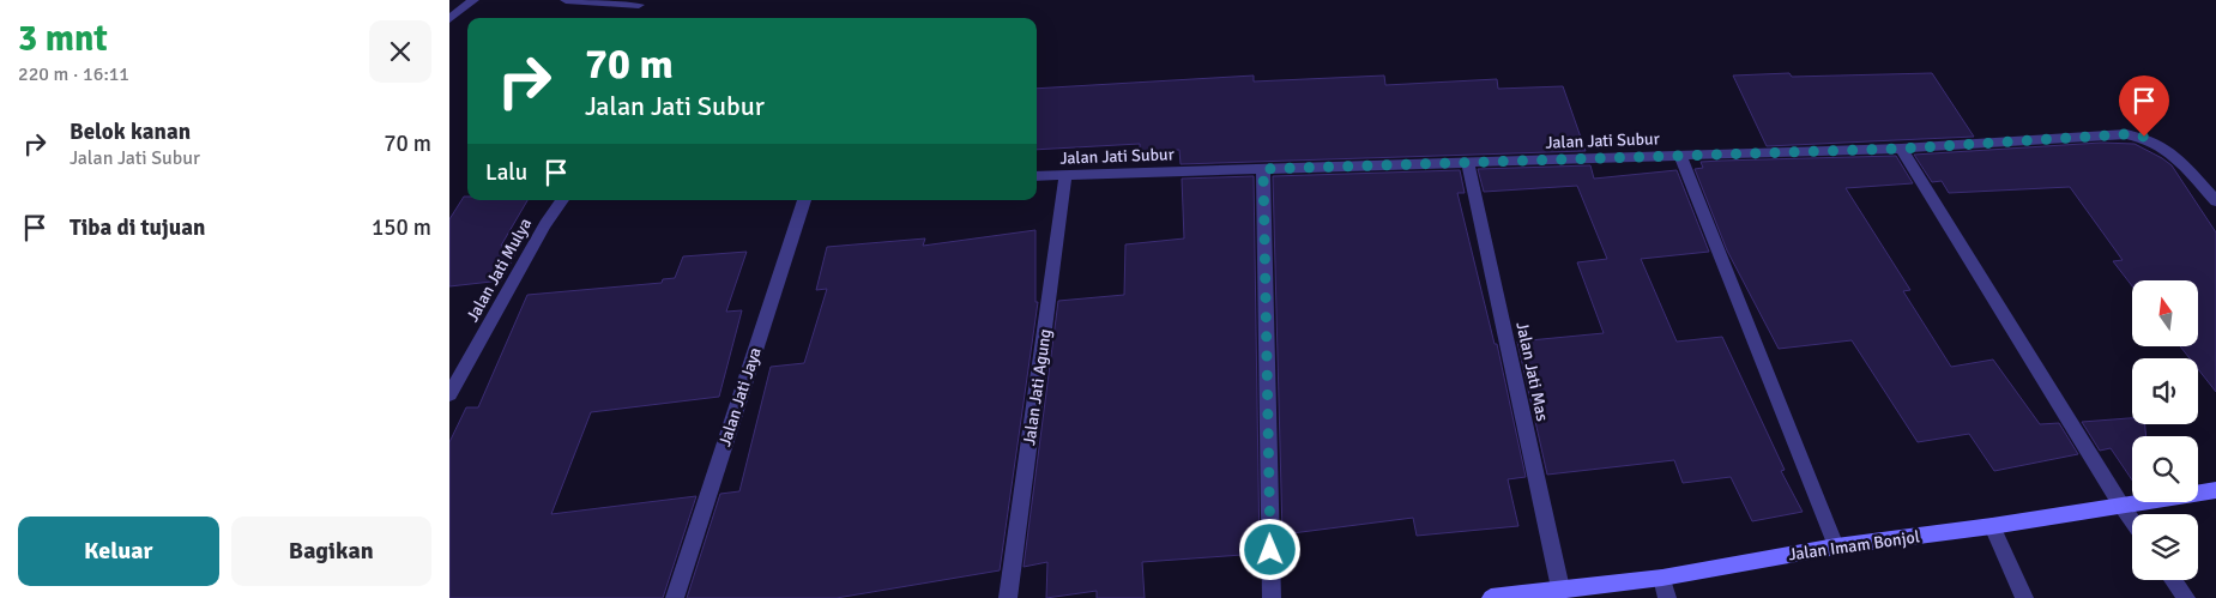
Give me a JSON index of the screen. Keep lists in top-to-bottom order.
{
  "streets": {
    "main road": ["Jalan Imam Bonjol"],
    "street": [
      "Jalan Jati Subur",
      "Jalan Jati Mulya",
      "Jalan Jati Mas",
      "Jalan Jati Agung",
      "Jalan Jati Jaya"
    ]
  },
  "crossings": [
    ["Jalan Jati Subur", "Jalan Jati Mas"],
    ["Jalan Jati Subur", "Jalan Jati Agung"],
    ["Jalan Jati Mas", "Jalan Imam Bonjol"]
  ],
  "north": "top",
  "page": {
    "heading": ["3 mnt", "220 m · 16:11"],
    "turn": ["70 m", "Jalan Jati Subur"],
    "list": [
      {
        "name": "Belok kanan",
        "note": "Jalan Jati Subur",
        "value": "70 m"
      },
      {
        "name": "Tiba di tujuan",
        "value": "150 m"
      }
    ],
    "then": "Lalu",
    "buttons": ["Keluar", "Bagikan"]
  }
}
